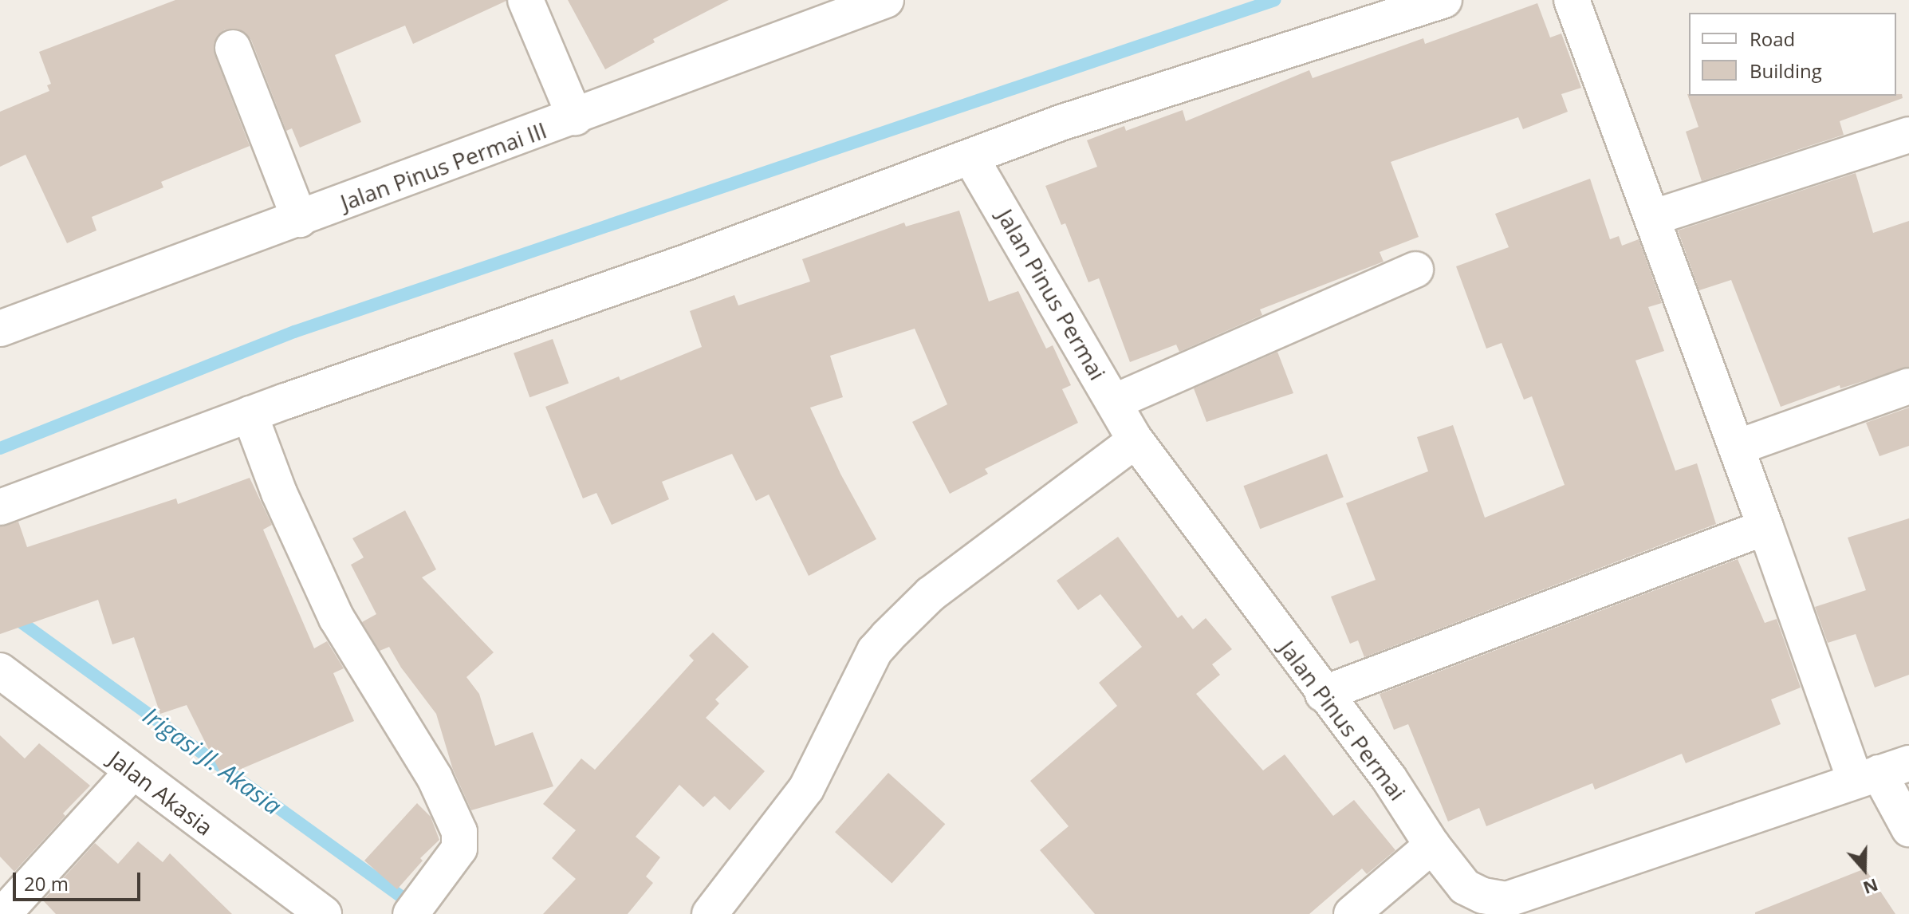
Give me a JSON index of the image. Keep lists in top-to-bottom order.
{
  "streets": {
    "street": ["Jalan Pinus Permai III", "Jalan Pinus Permai", "Jalan Akasia"]
  },
  "water": ["Irigasi Jl. Akasia"],
  "legend": ["Road", "Building"],
  "scale_bar": "20 m",
  "north": "bottom"
}
